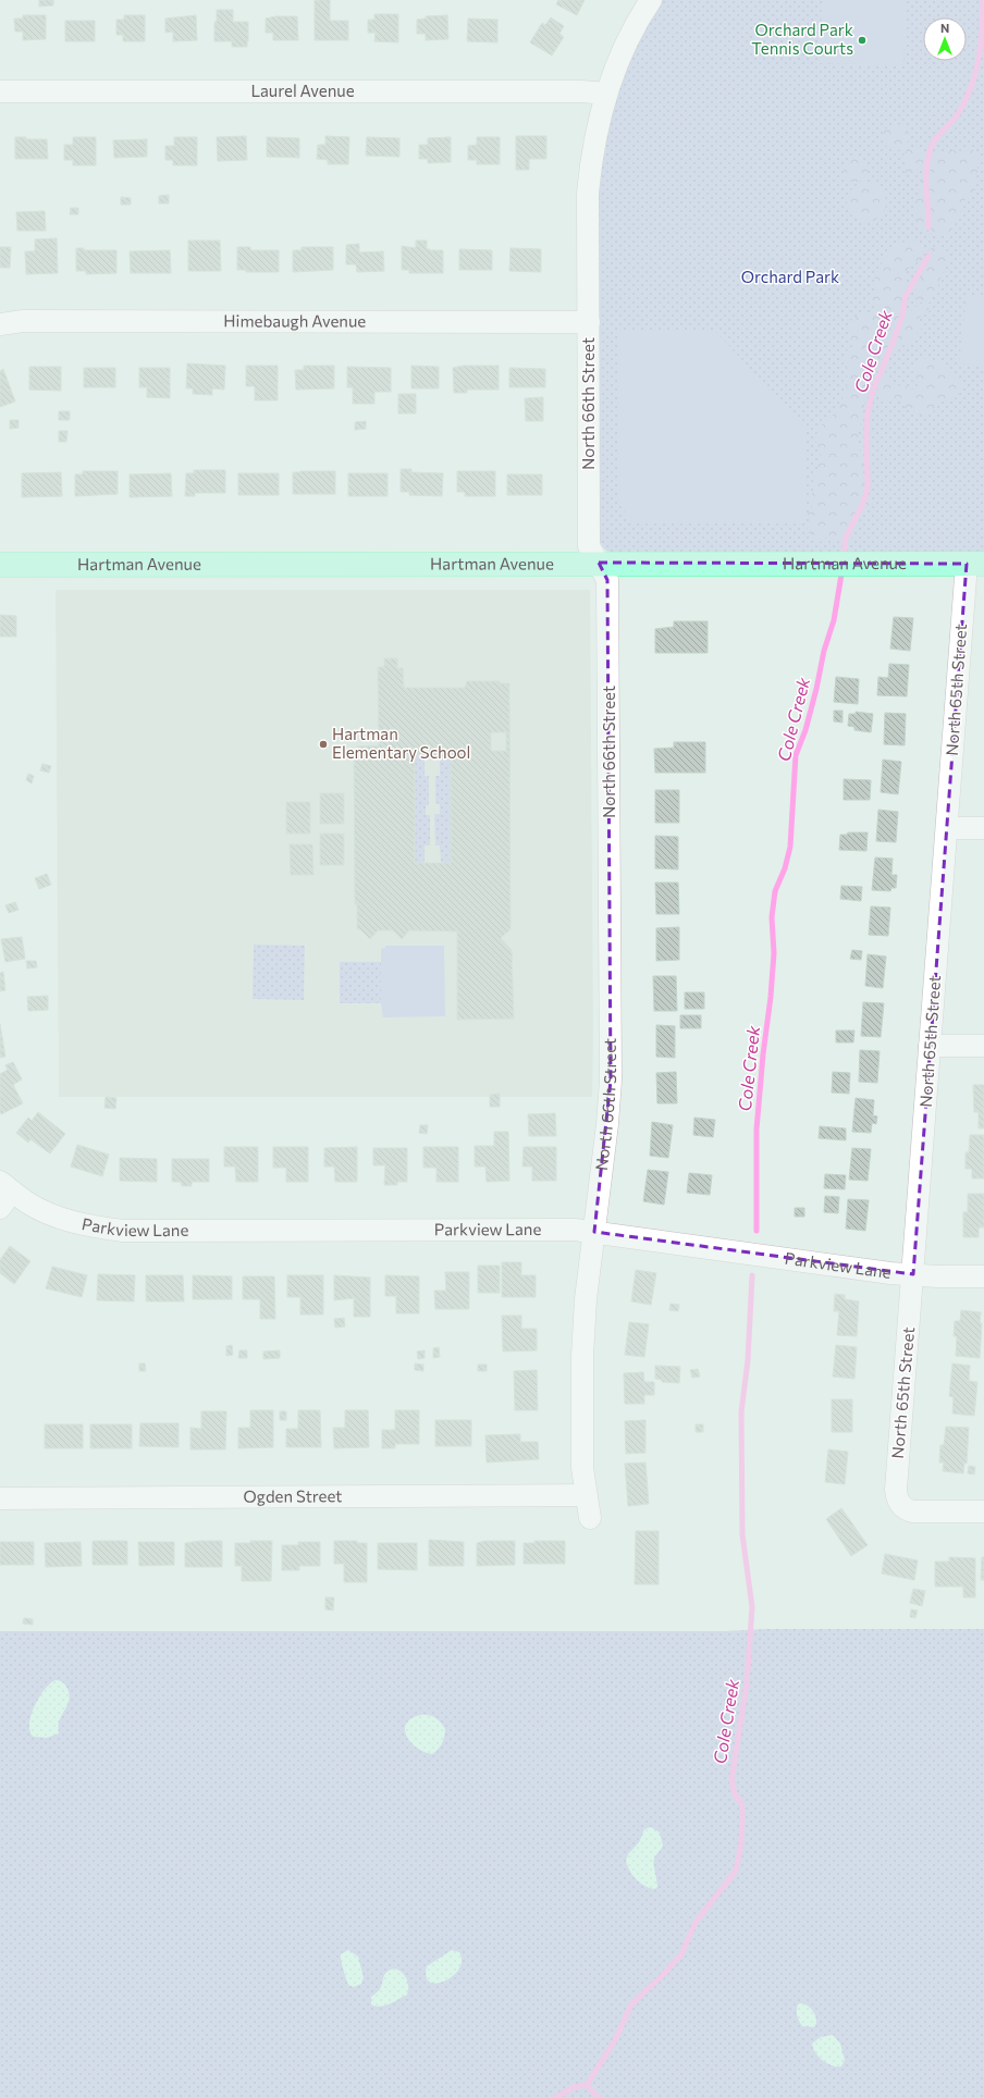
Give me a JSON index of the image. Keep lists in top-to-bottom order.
{
  "streets": {
    "main road": ["Hartman Avenue"],
    "street": [
      "Laurel Avenue",
      "Himebaugh Avenue",
      "North 66th Street",
      "North 65th Street",
      "Parkview Lane",
      "Ogden Street"
    ]
  },
  "crossings": [
    ["Laurel Avenue", "North 66th Street"],
    ["Himebaugh Avenue", "North 66th Street"],
    ["North 66th Street", "Hartman Avenue"],
    ["North 66th Street", "Parkview Lane"],
    ["North 66th Street", "Ogden Street"],
    ["Hartman Avenue", "North 65th Street"],
    ["North 65th Street", "Parkview Lane"]
  ],
  "water": ["Cole Creek"],
  "parks": ["Orchard Park"],
  "places": ["Orchard Park Tennis Courts", "Hartman Elementary School"],
  "north": "top"
}
